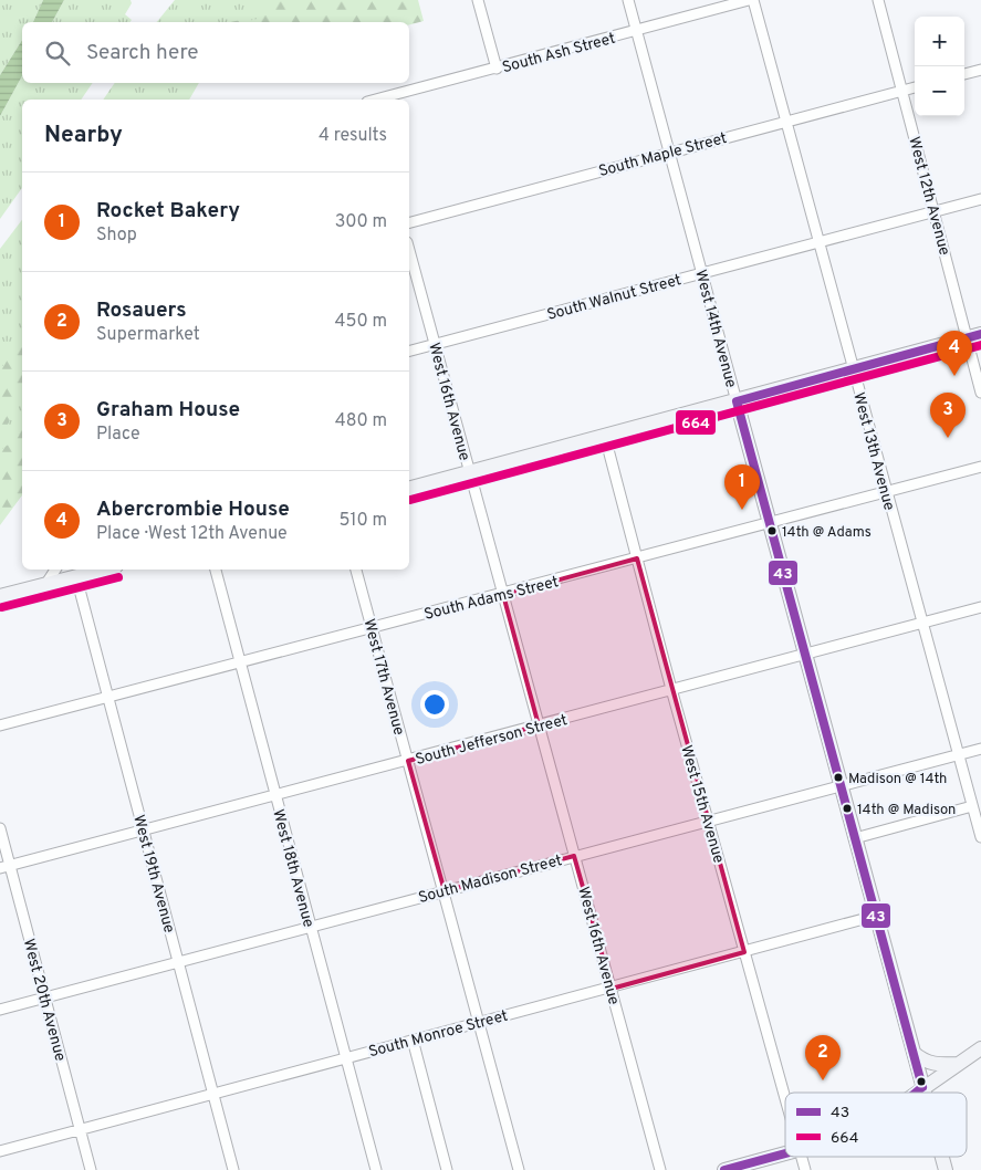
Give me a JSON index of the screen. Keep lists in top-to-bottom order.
{
  "streets": {
    "street": [
      "South Ash Street",
      "South Maple Street",
      "West 12th Avenue",
      "South Walnut Street",
      "West 14th Avenue",
      "West 16th Avenue",
      "West 13th Avenue",
      "South Adams Street",
      "West 17th Avenue",
      "South Jefferson Street",
      "West 15th Avenue",
      "West 18th Avenue",
      "West 19th Avenue",
      "South Madison Street",
      "West 20th Avenue",
      "South Monroe Street"
    ]
  },
  "crossings": [
    ["South Ash Street", "West 14th Avenue"],
    ["South Maple Street", "West 12th Avenue"],
    ["South Maple Street", "West 14th Avenue"],
    ["South Maple Street", "West 13th Avenue"],
    ["West 12th Avenue", "South Walnut Street"],
    ["South Walnut Street", "West 14th Avenue"],
    ["South Walnut Street", "West 16th Avenue"],
    ["South Walnut Street", "West 13th Avenue"],
    ["West 14th Avenue", "South Adams Street"],
    ["West 14th Avenue", "South Jefferson Street"],
    ["West 14th Avenue", "South Madison Street"],
    ["West 14th Avenue", "South Monroe Street"],
    ["West 16th Avenue", "South Adams Street"],
    ["West 16th Avenue", "South Jefferson Street"],
    ["West 16th Avenue", "South Madison Street"],
    ["West 16th Avenue", "South Monroe Street"],
    ["West 13th Avenue", "South Adams Street"],
    ["West 13th Avenue", "South Jefferson Street"],
    ["West 13th Avenue", "South Madison Street"],
    ["South Adams Street", "West 17th Avenue"],
    ["South Adams Street", "West 15th Avenue"],
    ["South Adams Street", "West 18th Avenue"],
    ["South Adams Street", "West 19th Avenue"],
    ["West 17th Avenue", "South Jefferson Street"],
    ["West 17th Avenue", "South Madison Street"],
    ["West 17th Avenue", "South Monroe Street"],
    ["South Jefferson Street", "West 15th Avenue"],
    ["South Jefferson Street", "West 18th Avenue"],
    ["South Jefferson Street", "West 19th Avenue"],
    ["South Jefferson Street", "West 20th Avenue"],
    ["West 15th Avenue", "South Madison Street"],
    ["West 15th Avenue", "South Monroe Street"],
    ["West 18th Avenue", "South Madison Street"],
    ["West 18th Avenue", "South Monroe Street"],
    ["West 19th Avenue", "South Madison Street"],
    ["West 19th Avenue", "South Monroe Street"],
    ["South Madison Street", "West 20th Avenue"],
    ["West 20th Avenue", "South Monroe Street"]
  ],
  "places": ["14th @ Adams", "Madison @ 14th", "14th @ Madison"],
  "lines": ["transit line 43", "transit line 664"],
  "legend": ["43", "664"],
  "page": {
    "map_buttons": ["+", "−"],
    "search": "Search here",
    "heading": ["Nearby", "4 results"],
    "list": [
      {
        "mark": "1",
        "name": "Rocket Bakery",
        "note": "Shop",
        "value": "300 m"
      },
      {
        "mark": "2",
        "name": "Rosauers",
        "note": "Supermarket",
        "value": "450 m"
      },
      {
        "mark": "3",
        "name": "Graham House",
        "note": "Place",
        "value": "480 m"
      },
      {
        "mark": "4",
        "name": "Abercrombie House",
        "note": "Place · West 12th Avenue",
        "value": "510 m"
      }
    ],
    "pins": [
      "4",
      "3",
      "1",
      "2"
    ]
  }
}
